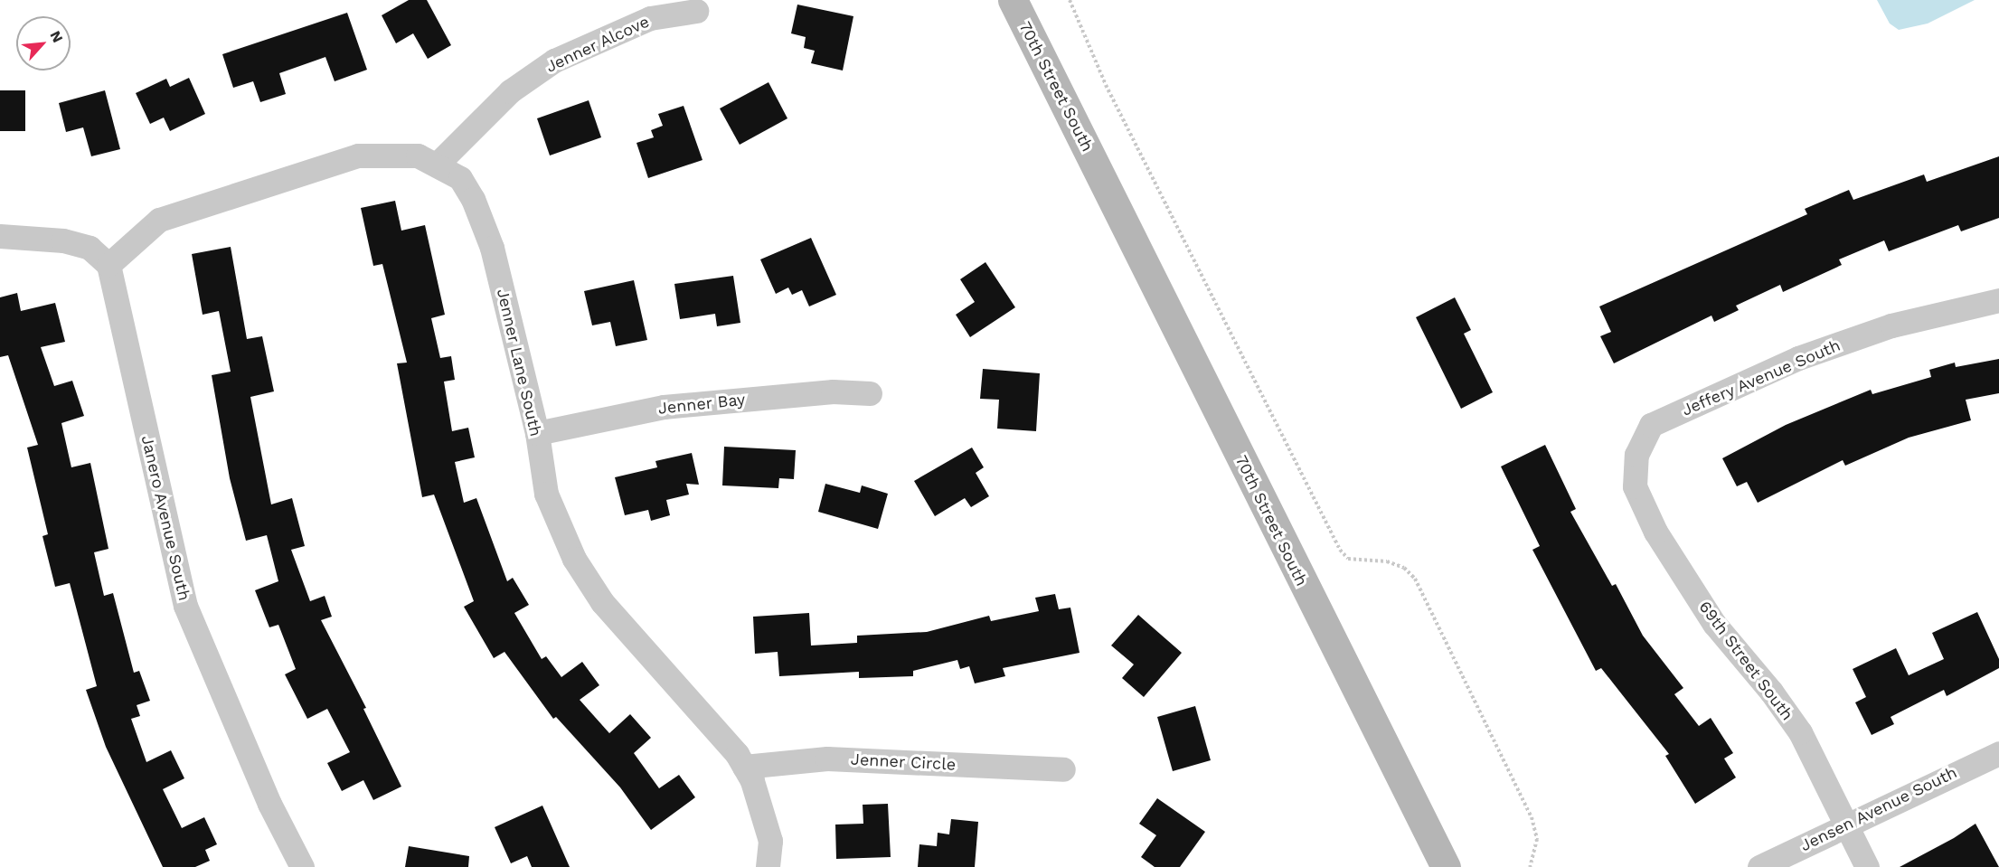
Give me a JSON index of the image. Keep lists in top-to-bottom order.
{
  "streets": {
    "main road": ["70th Street South"],
    "street": [
      "Jenner Alcove",
      "Jenner Lane South",
      "Jeffery Avenue South",
      "Jenner Bay",
      "Janero Avenue South",
      "69th Street South",
      "Jenner Circle",
      "Jensen Avenue South"
    ]
  },
  "crossings": [
    ["Jenner Alcove", "Jenner Lane South"],
    ["Jenner Lane South", "Jenner Bay"],
    ["Jenner Lane South", "Janero Avenue South"],
    ["Jenner Lane South", "Jenner Circle"],
    ["Jeffery Avenue South", "69th Street South"],
    ["69th Street South", "Jensen Avenue South"]
  ],
  "north": "top right"
}
